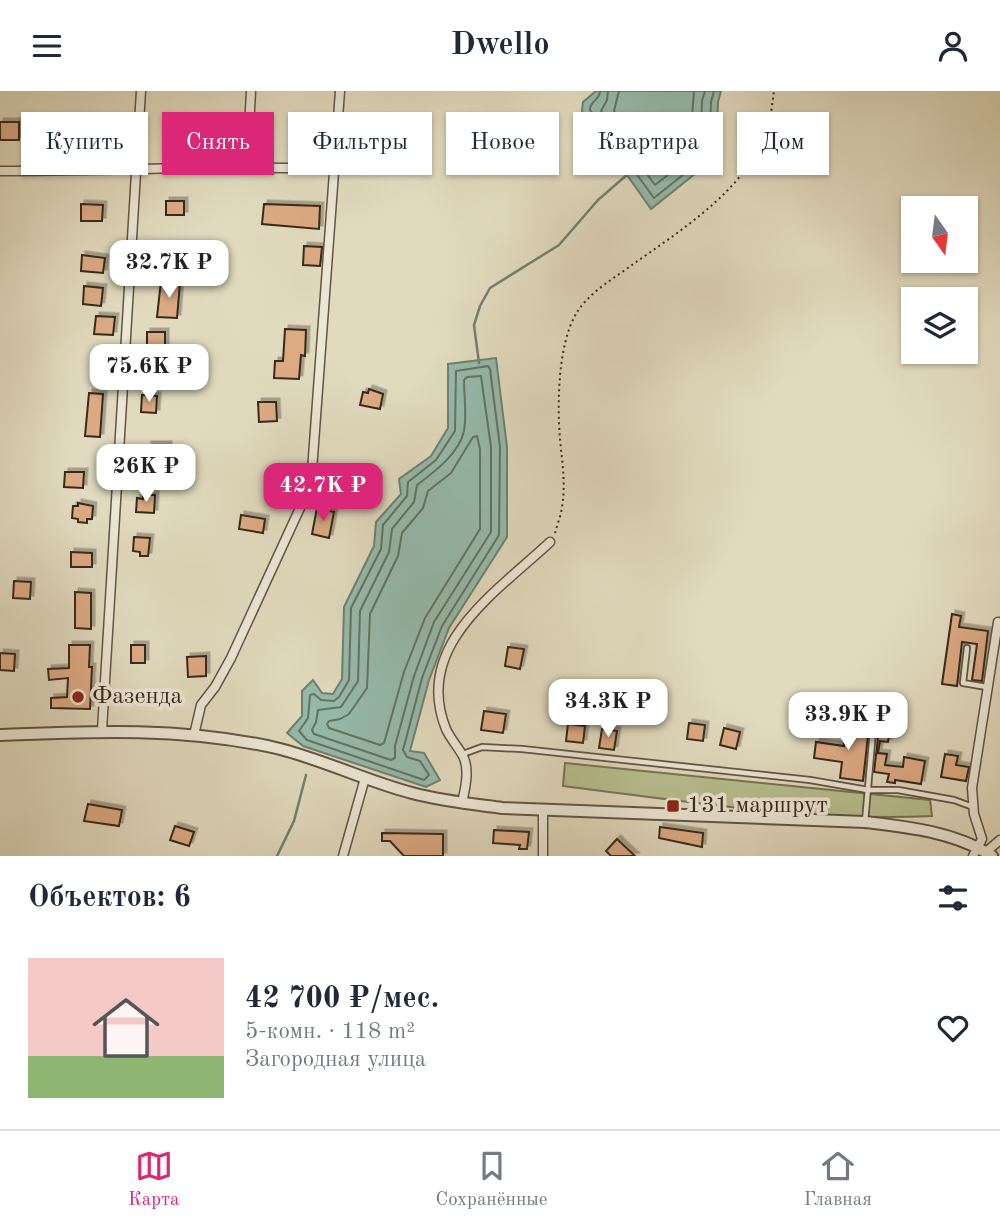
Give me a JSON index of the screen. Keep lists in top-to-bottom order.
{
  "places": {
    "other": ["Фазенда"],
    "transit": ["131 маршрут"]
  },
  "north": "bottom",
  "page": {
    "header": "Dwello",
    "chip": [
      "Купить",
      "Снять",
      "Фильтры",
      "Новое",
      "Квартира",
      "Дом"
    ],
    "price": [
      "32.7K ₽",
      "75.6K ₽",
      "26K ₽",
      "42.7K ₽",
      "34.3K ₽",
      "33.9K ₽"
    ],
    "heading": "Объектов: 6",
    "list": [
      {
        "name": "42 700 ₽/мес.",
        "note": "5-комн. · 118 m² · Загородная улица"
      }
    ],
    "tabs": ["Карта", "Сохранённые", "Главная"]
  }
}
